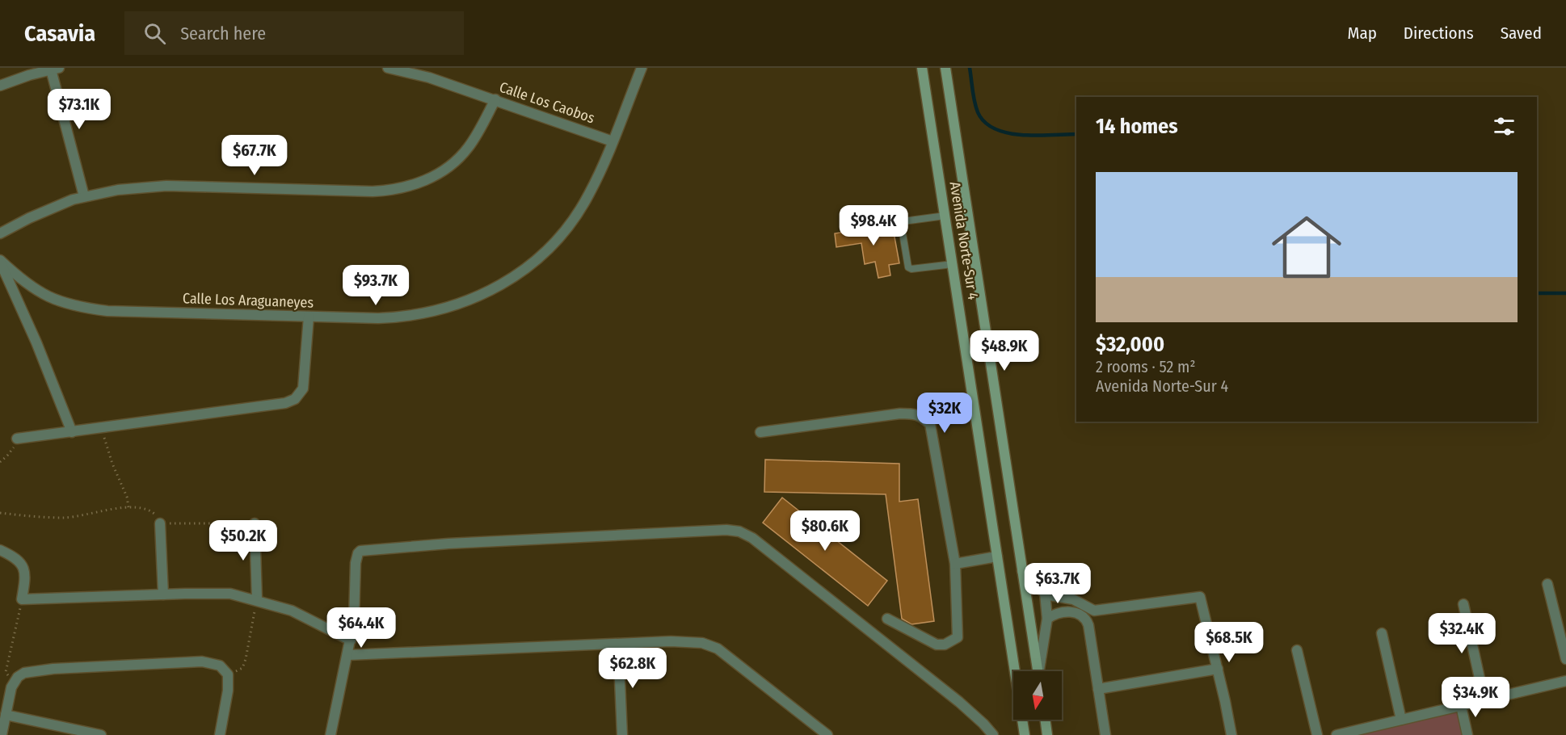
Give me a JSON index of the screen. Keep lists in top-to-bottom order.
{
  "streets": {
    "main road": ["Avenida Norte-Sur 4"],
    "street": ["Calle Los Caobos", "Calle Los Araguaneyes"]
  },
  "crossings": [
    ["Calle Los Caobos", "Calle Los Araguaneyes"]
  ],
  "north": "bottom",
  "page": {
    "header": "Casavia",
    "search": "Search here",
    "nav": ["Map", "Directions", "Saved"],
    "price": [
      "$73.1K",
      "$67.7K",
      "$98.4K",
      "$93.7K",
      "$48.9K",
      "$32K",
      "$80.6K",
      "$50.2K",
      "$63.7K",
      "$64.4K",
      "$32.4K",
      "$68.5K",
      "$62.8K",
      "$34.9K"
    ],
    "heading": "14 homes",
    "list": [
      {
        "name": "$32,000",
        "note": "2 rooms · 52 m² · Avenida Norte-Sur 4"
      }
    ]
  }
}
